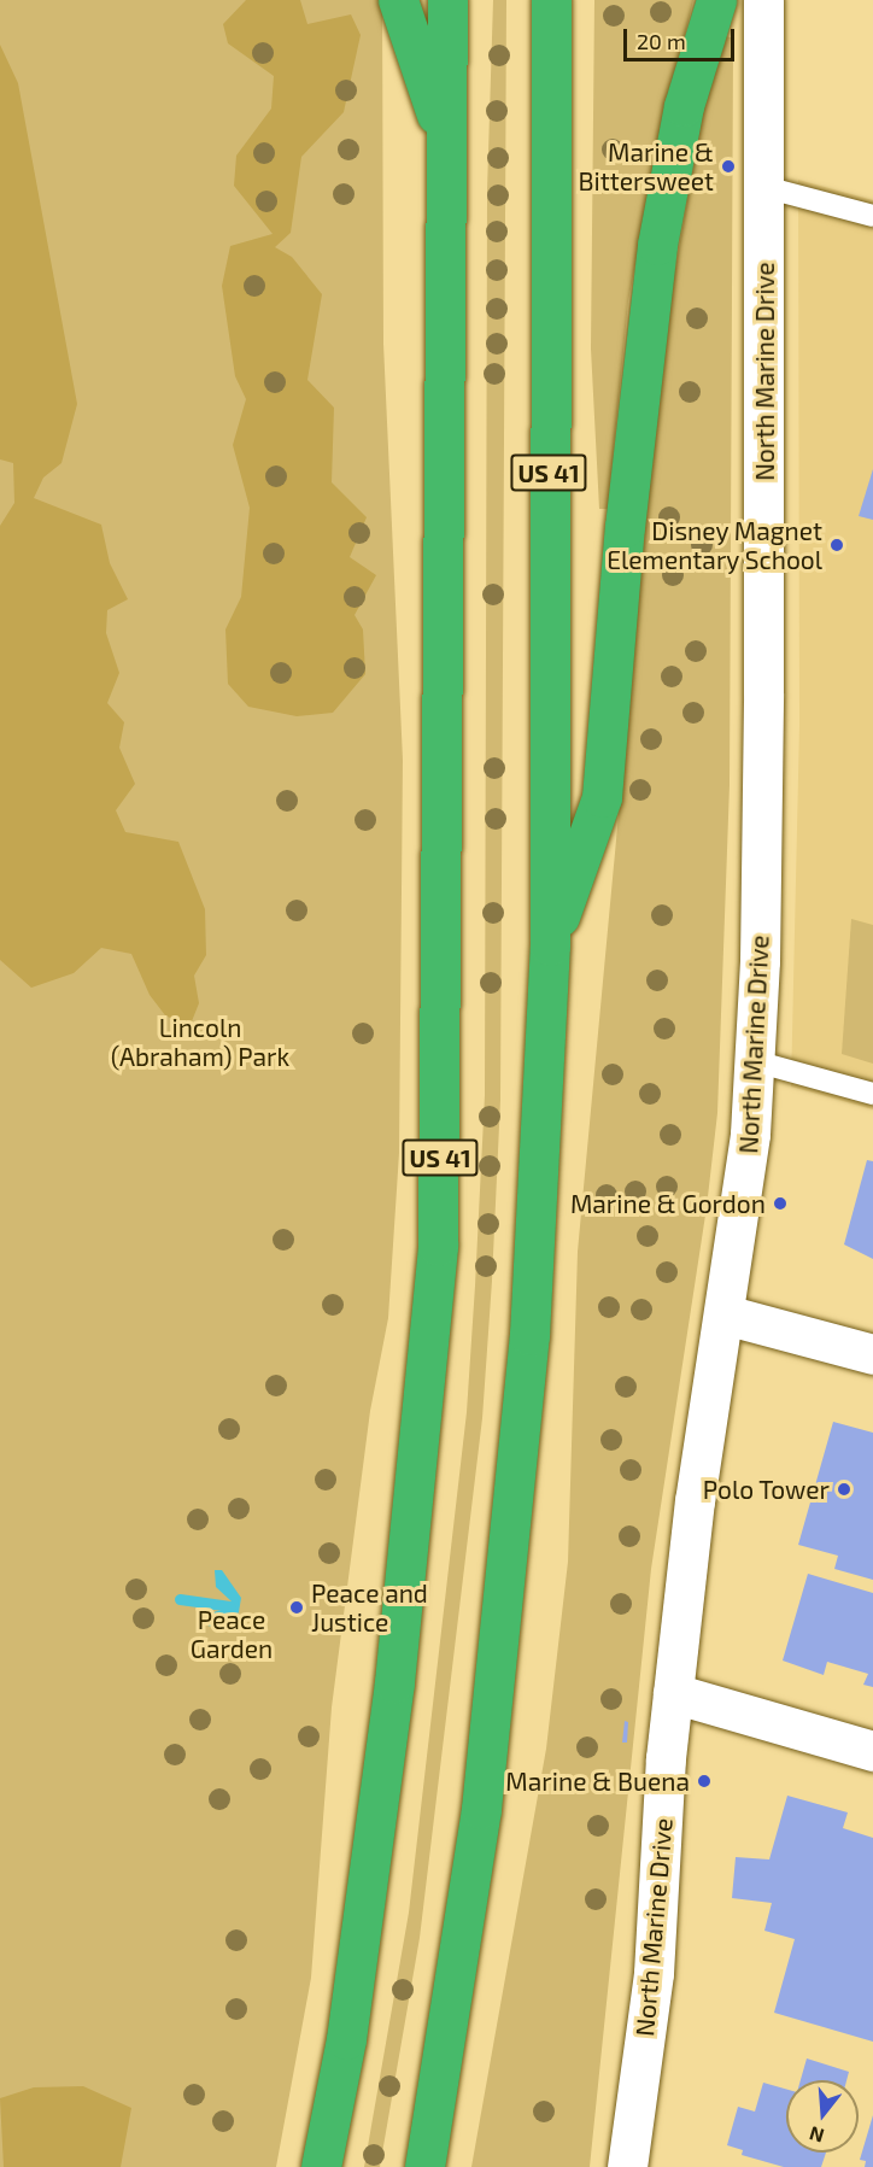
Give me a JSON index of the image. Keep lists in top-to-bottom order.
{
  "streets": {
    "highway": ["US 41"],
    "street": ["North Marine Drive"]
  },
  "parks": ["Lincoln (Abraham) Park", "Peace Garden"],
  "places": [
    "Marine & Bittersweet",
    "Disney Magnet Elementary School",
    "Marine & Gordon",
    "Polo Tower",
    "Peace and Justice",
    "Marine & Buena"
  ],
  "scale_bar": "20 m",
  "north": "bottom"
}
